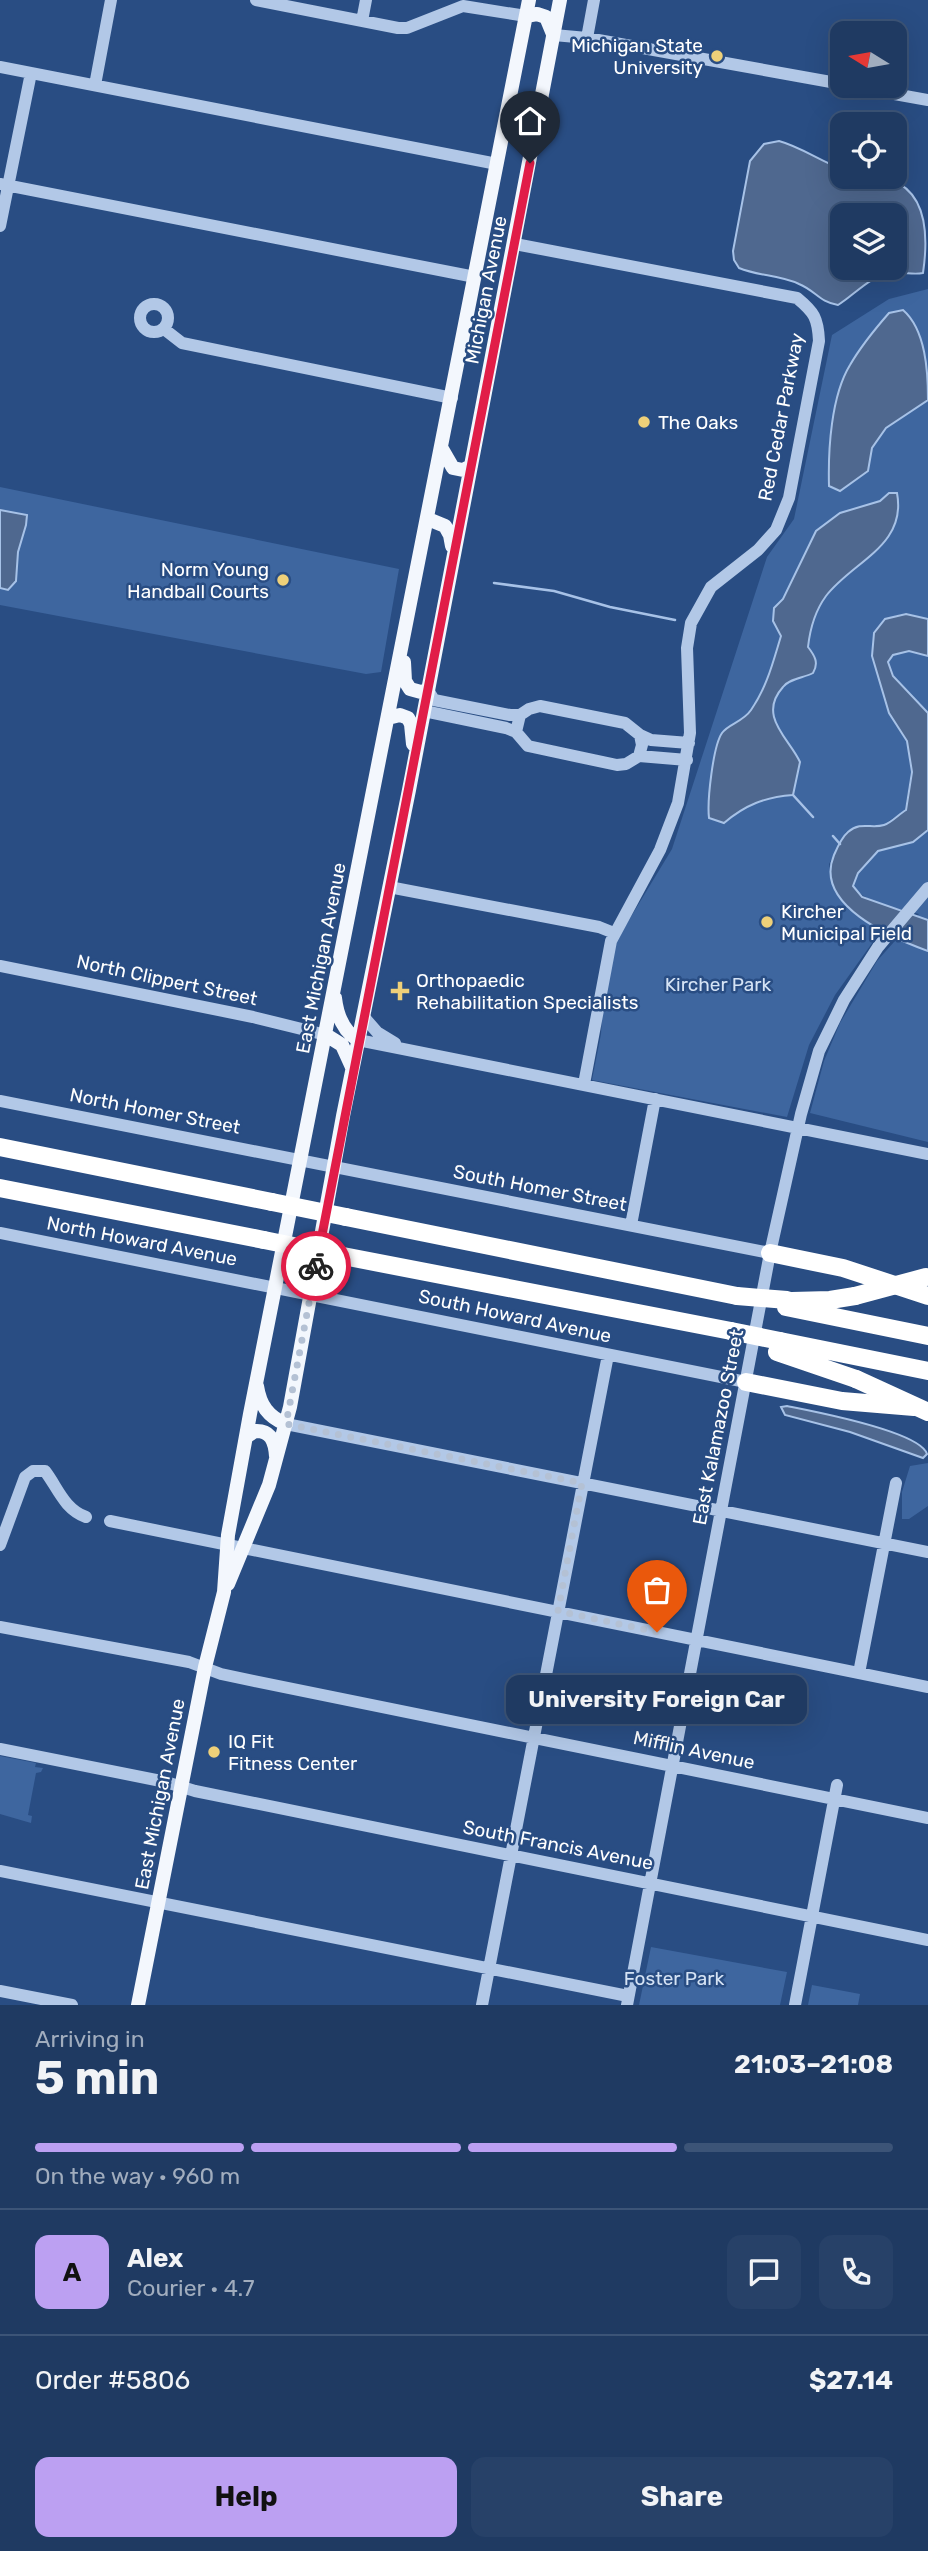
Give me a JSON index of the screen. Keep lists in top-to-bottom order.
{
  "streets": {
    "main road": ["Michigan Avenue", "East Michigan Avenue"],
    "street": [
      "Red Cedar Parkway",
      "North Clippert Street",
      "North Homer Street",
      "South Homer Street",
      "North Howard Avenue",
      "South Howard Avenue",
      "East Kalamazoo Street",
      "Mifflin Avenue",
      "South Francis Avenue"
    ]
  },
  "crossings": [
    ["Michigan Avenue", "Red Cedar Parkway"],
    ["Michigan Avenue", "East Michigan Avenue"],
    ["East Michigan Avenue", "North Clippert Street"],
    ["East Michigan Avenue", "North Homer Street"],
    ["East Michigan Avenue", "South Homer Street"],
    ["East Michigan Avenue", "North Howard Avenue"],
    ["East Michigan Avenue", "South Howard Avenue"],
    ["East Michigan Avenue", "Mifflin Avenue"],
    ["East Michigan Avenue", "South Francis Avenue"],
    ["North Homer Street", "South Homer Street"],
    ["South Homer Street", "East Kalamazoo Street"],
    ["North Howard Avenue", "South Howard Avenue"],
    ["South Howard Avenue", "East Kalamazoo Street"],
    ["East Kalamazoo Street", "Mifflin Avenue"],
    ["East Kalamazoo Street", "South Francis Avenue"]
  ],
  "parks": ["Kircher Park", "Foster Park"],
  "places": {
    "other": [
      "Michigan State University",
      "The Oaks",
      "Norm Young Handball Courts",
      "Kircher Municipal Field",
      "University Foreign Car",
      "IQ Fit Fitness Center"
    ],
    "health": ["Orthopaedic Rehabilitation Specialists"]
  },
  "north": "left",
  "page": {
    "bubble": "University Foreign Car",
    "heading": ["5 min", "Arriving in", "21:03–21:08"],
    "panel": [
      "Alex",
      "Courier · 4.7",
      "Order #5806",
      "$27.14"
    ],
    "bar": "On the way · 960 m",
    "round": "A",
    "buttons": ["Help", "Share"]
  }
}
